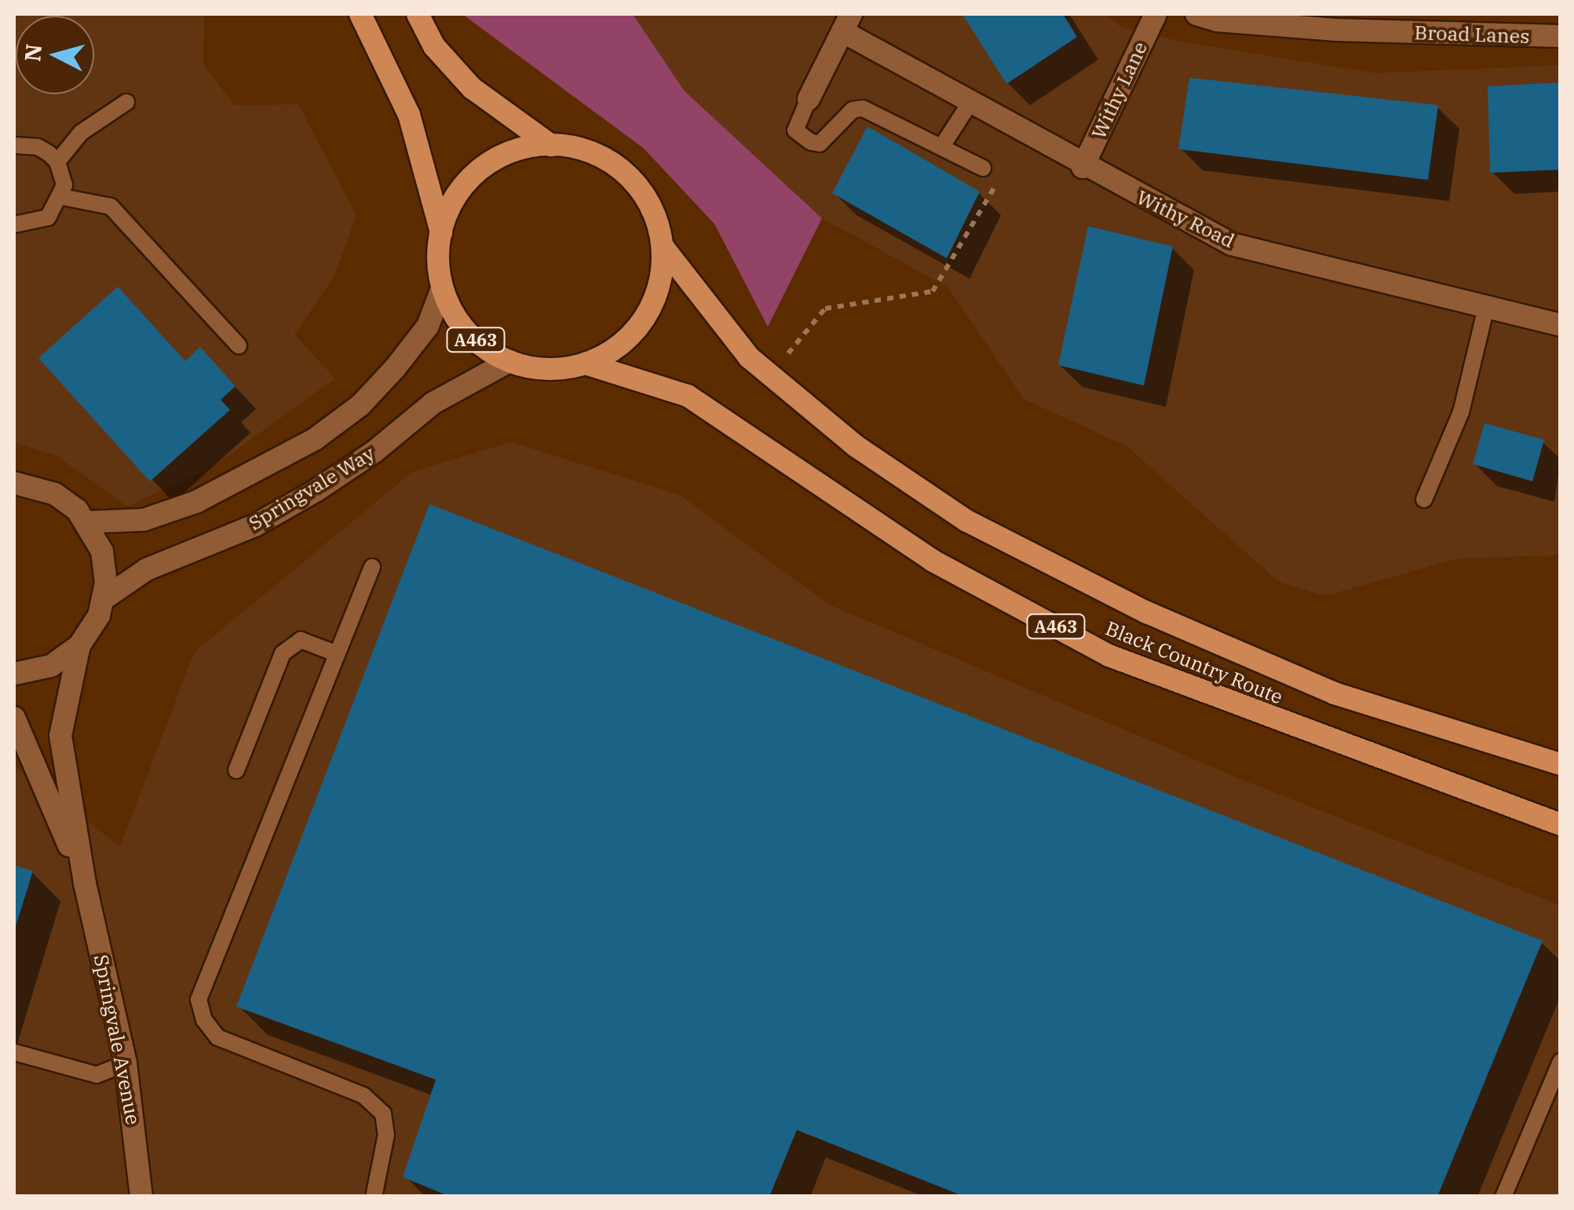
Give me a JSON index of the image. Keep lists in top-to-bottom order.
{
  "streets": {
    "highway": ["A463", "Black Country Route"],
    "street": [
      "Broad Lanes",
      "Withy Lane",
      "Withy Road",
      "Springvale Way",
      "Springvale Avenue"
    ]
  },
  "crossings": [
    ["Withy Lane", "Withy Road"],
    ["A463", "Springvale Way"],
    ["A463", "Black Country Route"],
    ["Springvale Way", "Black Country Route"]
  ],
  "north": "left"
}
